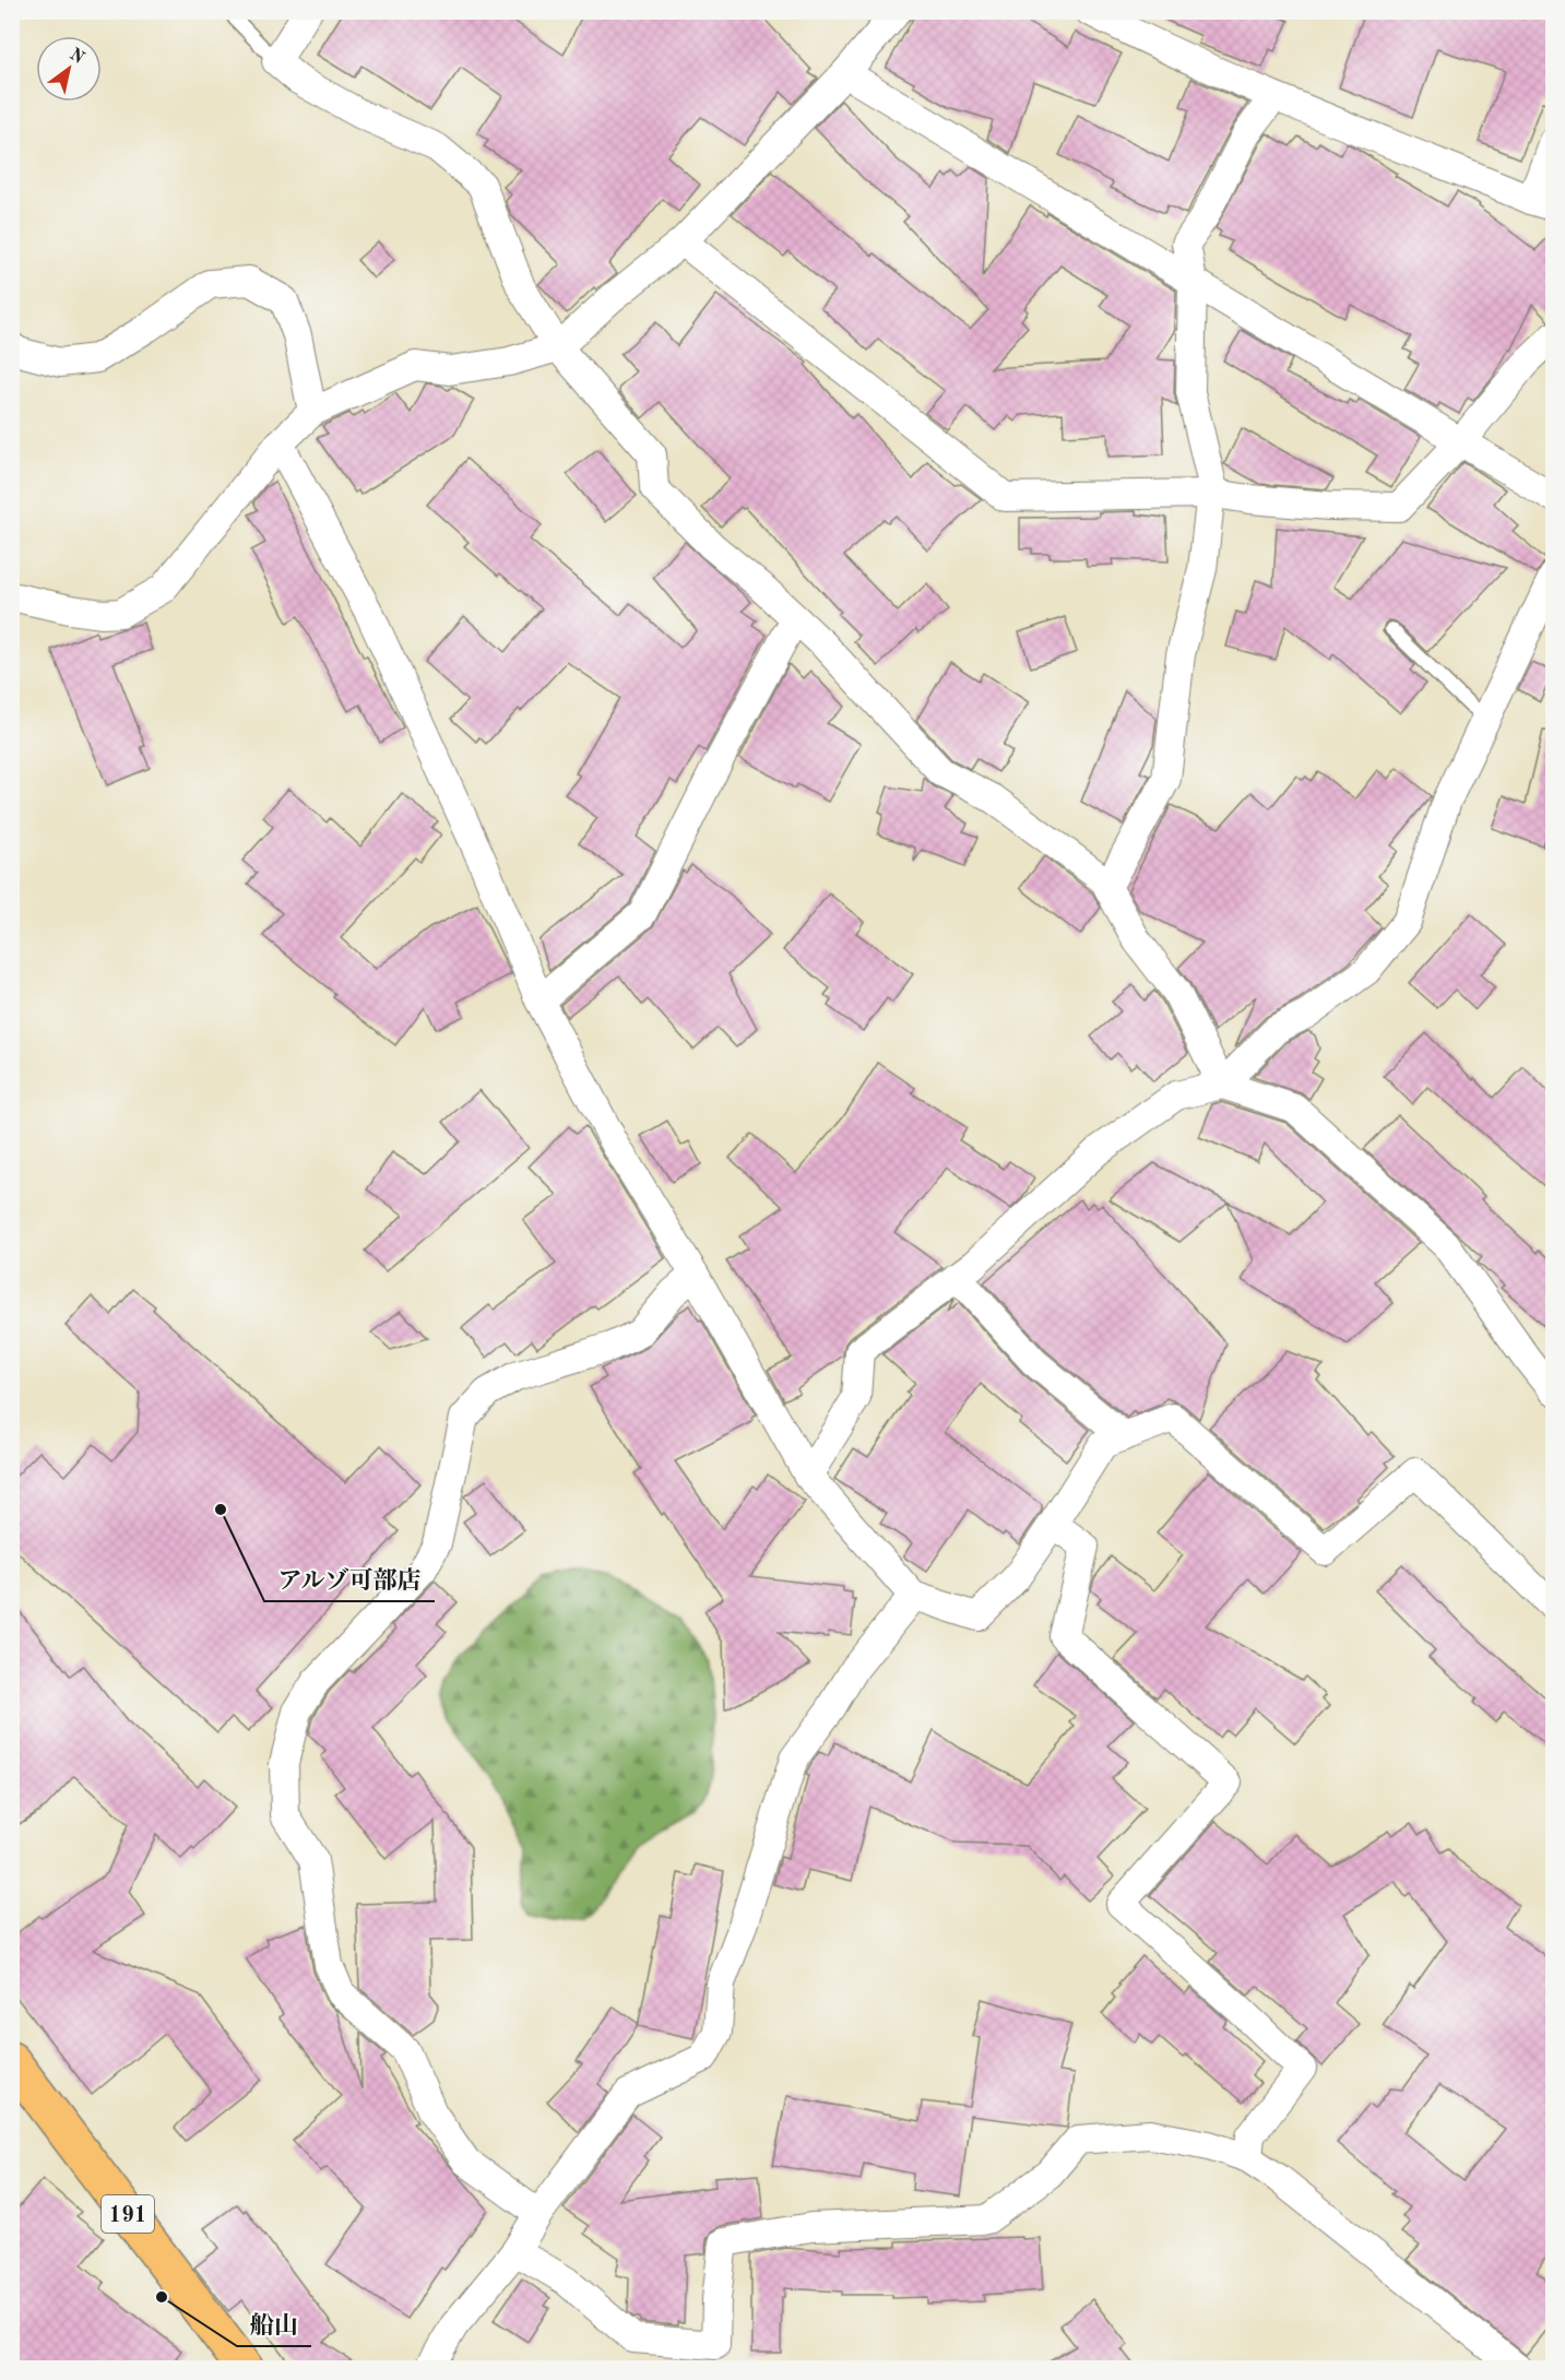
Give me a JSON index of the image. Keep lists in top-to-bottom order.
{
  "streets": {
    "highway": ["191"]
  },
  "places": ["アルゾ可部店", "船山"],
  "north": "top right"
}
